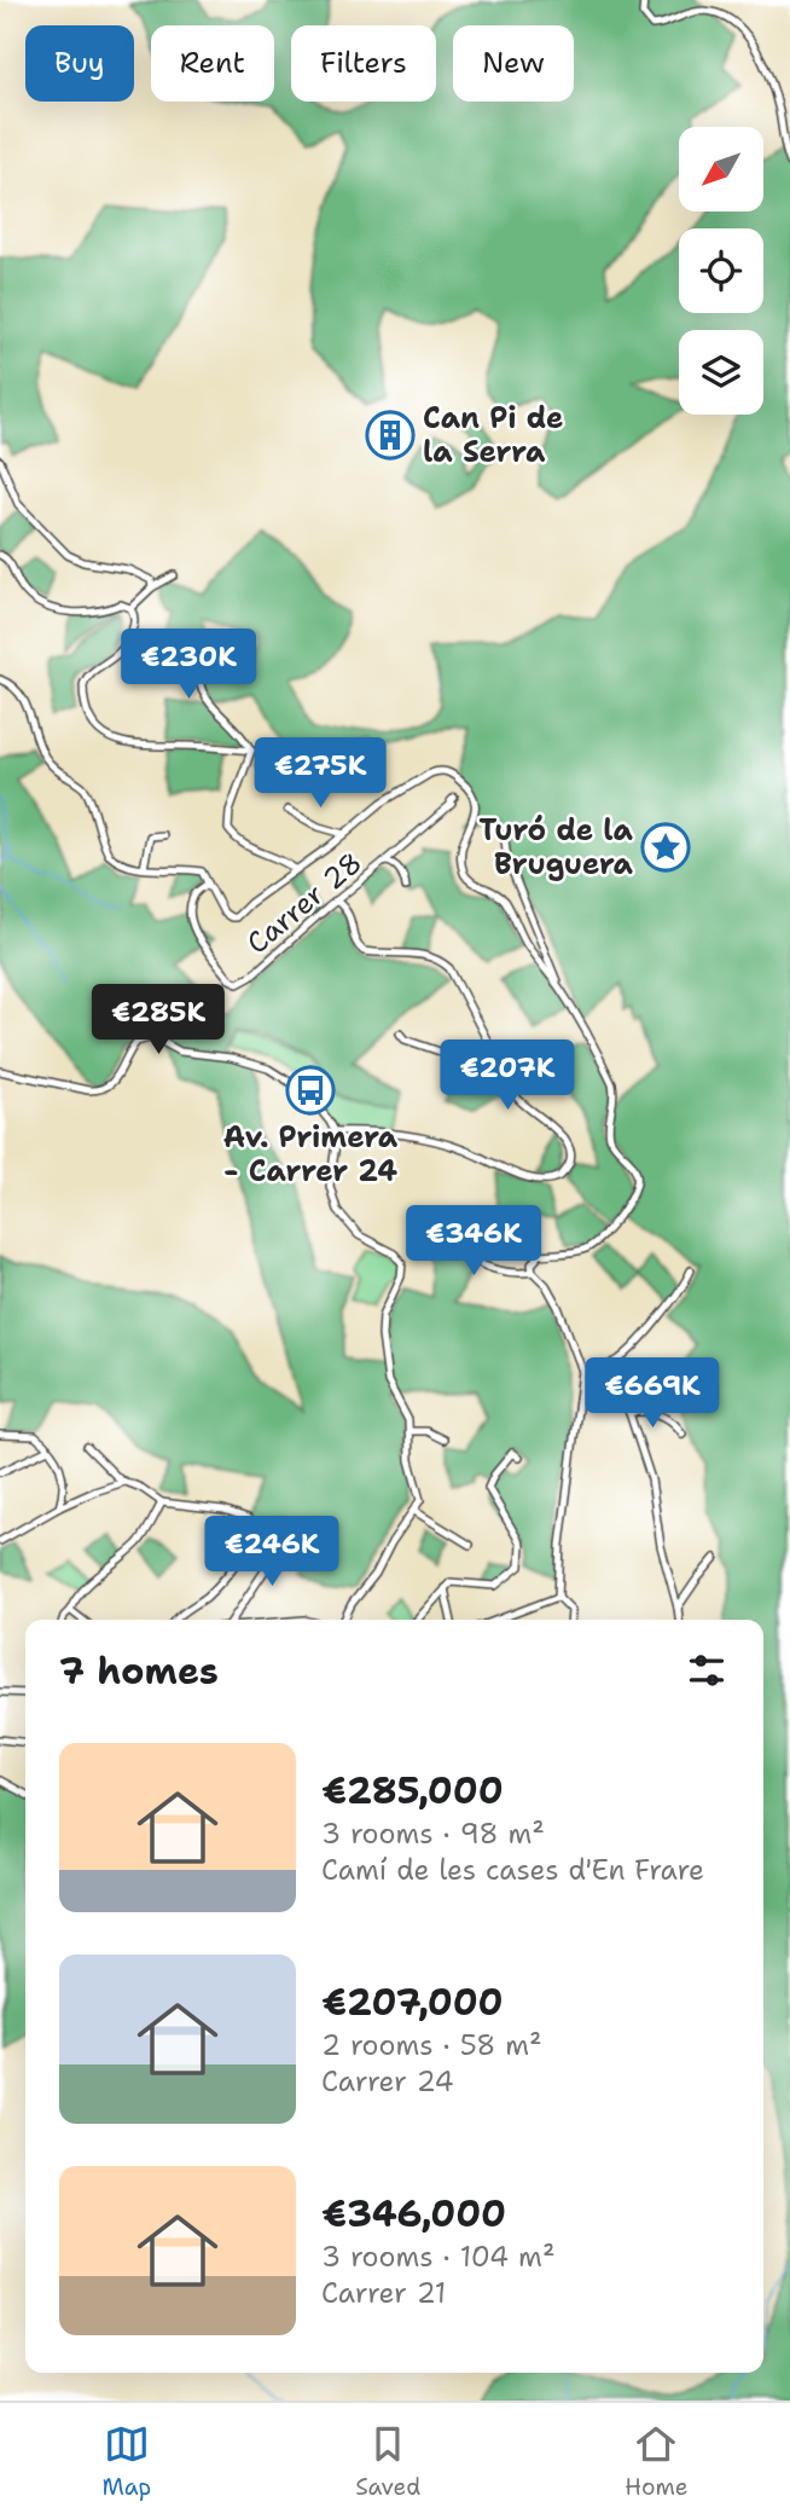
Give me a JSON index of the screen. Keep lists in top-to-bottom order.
{
  "streets": {
    "street": ["Carrer 28"]
  },
  "places": {
    "building": ["Can Pi de la Serra"],
    "place": ["Turó de la Bruguera"],
    "bus stop": ["Av. Primera - Carrer 24"]
  },
  "north": "bottom left",
  "page": {
    "chip": [
      "Buy",
      "Rent",
      "Filters",
      "New"
    ],
    "price": [
      "€230K",
      "€275K",
      "€285K",
      "€207K",
      "€346K",
      "€669K",
      "€246K"
    ],
    "heading": "7 homes",
    "list": [
      {
        "name": "€285,000",
        "note": "3 rooms · 98 m² · Camí de les cases d'En Frare"
      },
      {
        "name": "€207,000",
        "note": "2 rooms · 58 m² · Carrer 24"
      },
      {
        "name": "€346,000",
        "note": "3 rooms · 104 m² · Carrer 21"
      }
    ],
    "tabs": ["Map", "Saved", "Home"]
  }
}
